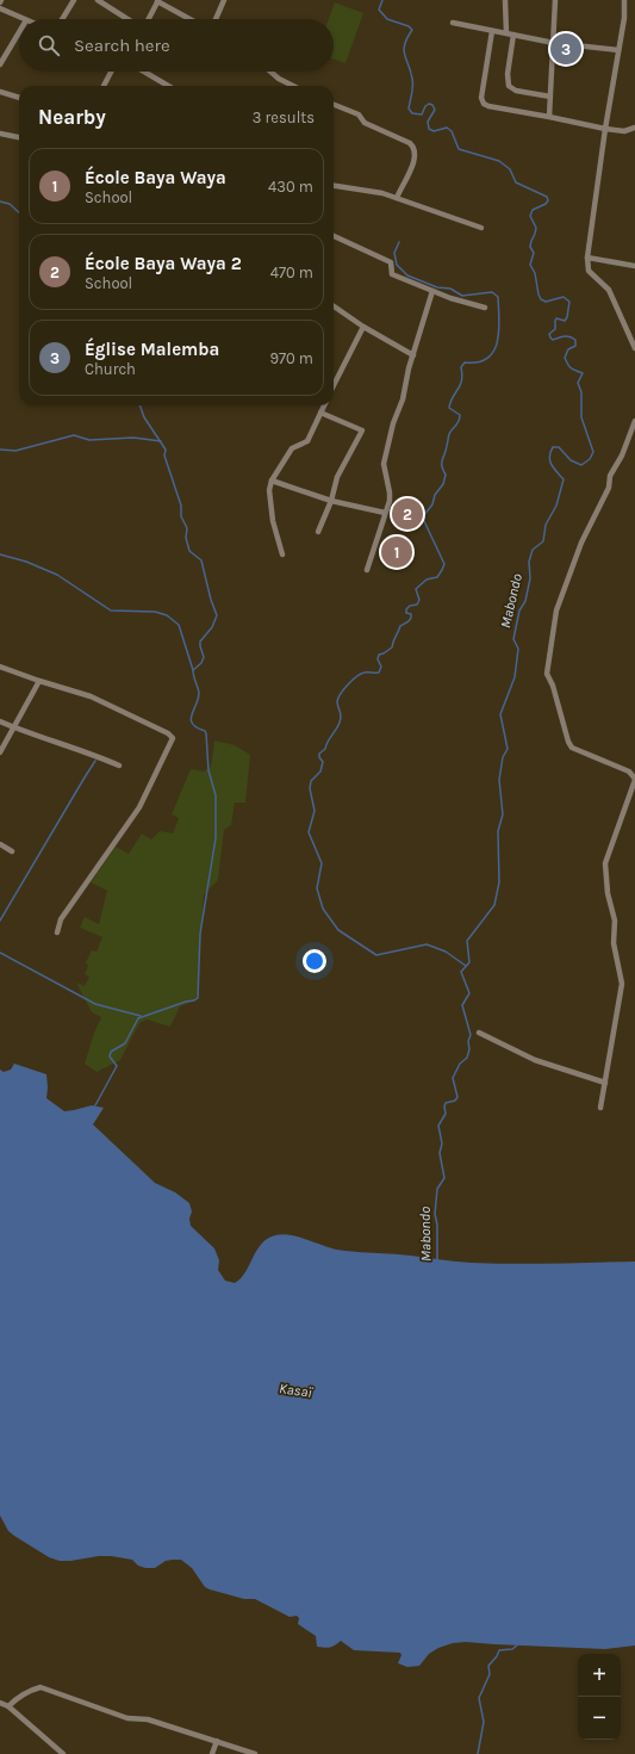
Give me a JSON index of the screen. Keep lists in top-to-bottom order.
{
  "water": ["Mabondo", "Kasaï"],
  "page": {
    "search": "Search here",
    "pins": ["3", "2", "1"],
    "heading": ["Nearby", "3 results"],
    "list": [
      {
        "mark": "1",
        "name": "École Baya Waya",
        "note": "School",
        "value": "430 m"
      },
      {
        "mark": "2",
        "name": "École Baya Waya 2",
        "note": "School",
        "value": "470 m"
      },
      {
        "mark": "3",
        "name": "Église Malemba",
        "note": "Church",
        "value": "970 m"
      }
    ],
    "map_buttons": ["+", "−"]
  }
}
